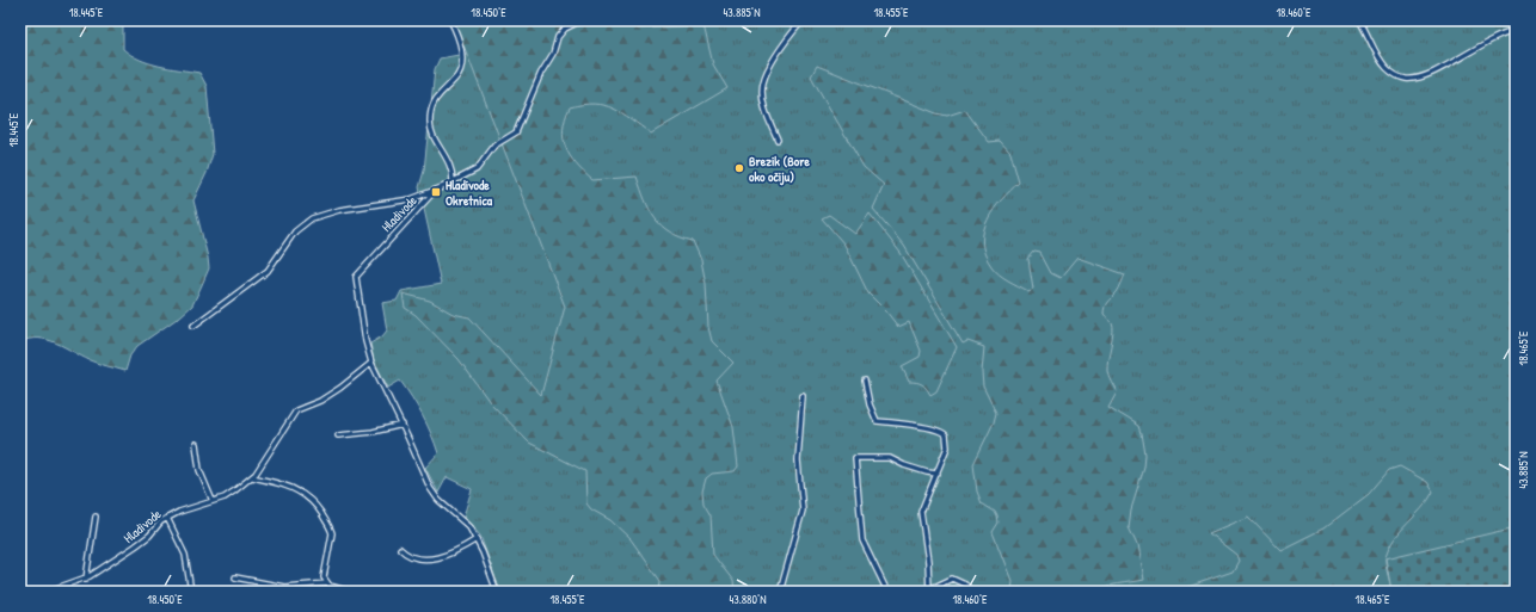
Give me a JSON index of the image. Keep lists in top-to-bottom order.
{
  "streets": {
    "street": ["Hladivode"]
  },
  "places": {
    "other": ["Brezik (Bore oko očiju)"],
    "transit": ["Hladivode Okretnica"]
  },
  "coordinates": [
    "18.445°E",
    "18.450°E",
    "43.885°N",
    "18.455°E",
    "18.460°E",
    "18.465°E",
    "43.880°N"
  ]
}
